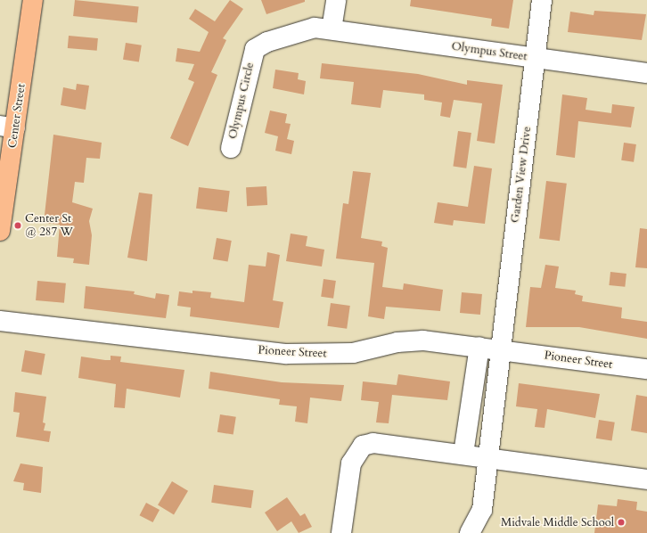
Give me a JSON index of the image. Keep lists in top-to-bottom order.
{
  "streets": {
    "main road": ["Center Street"],
    "street": [
      "Olympus Street",
      "Olympus Circle",
      "Garden View Drive",
      "Pioneer Street"
    ]
  },
  "crossings": [
    ["Olympus Street", "Olympus Circle"],
    ["Olympus Street", "Garden View Drive"],
    ["Garden View Drive", "Pioneer Street"]
  ],
  "places": ["Center St @ 287 W", "Midvale Middle School"]
}
